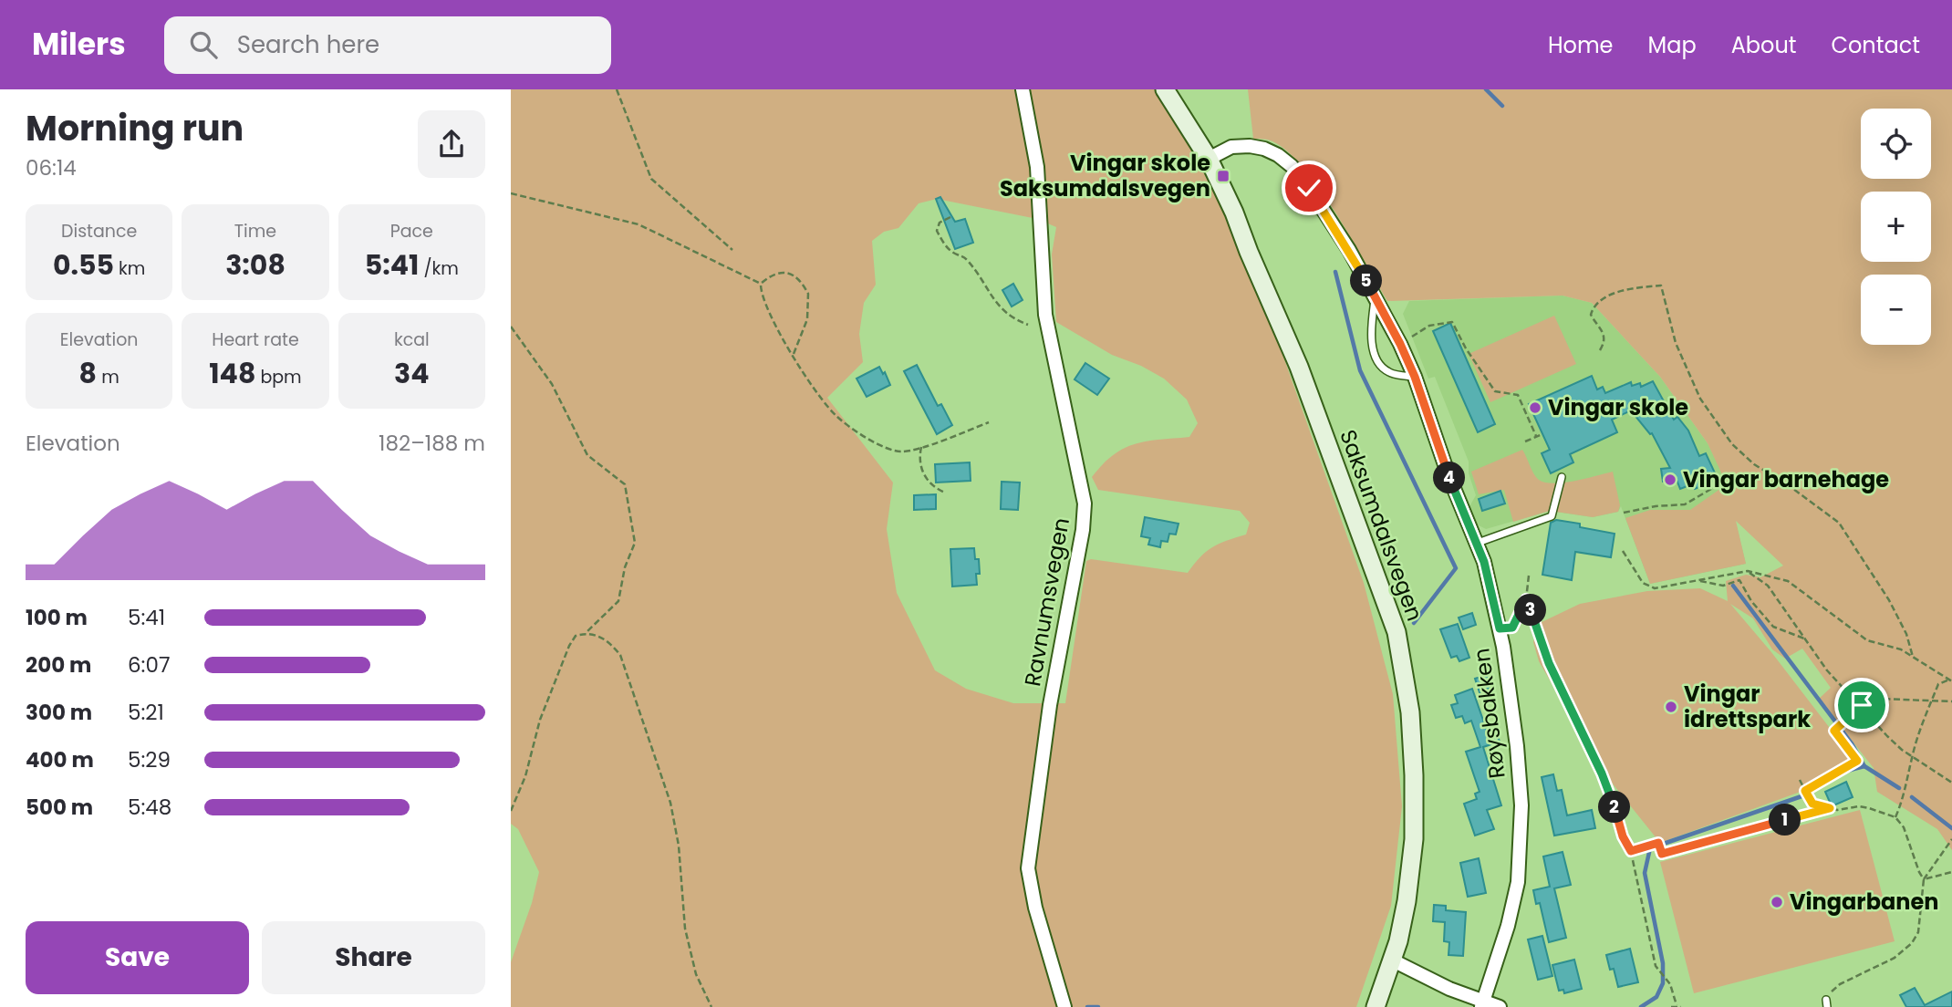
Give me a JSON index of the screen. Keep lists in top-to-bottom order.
{
  "streets": {
    "main road": ["Saksumdalsvegen"],
    "street": ["Ravnumsvegen", "Røysbakken"]
  },
  "crossings": [
    ["Saksumdalsvegen", "Røysbakken"]
  ],
  "places": {
    "transit": ["Vingar skole Saksumdalsvegen"],
    "other": [
      "Vingar skole",
      "Vingar barnehage",
      "Vingar idrettspark",
      "Vingarbanen"
    ]
  },
  "page": {
    "header": "Milers",
    "search": "Search here",
    "nav": [
      "Home",
      "Map",
      "About",
      "Contact"
    ],
    "heading": ["Morning run", "06:14"],
    "map_buttons": ["+", "−"],
    "stats": [
      ["Distance", "0.55 km"],
      ["Time", "3:08"],
      ["Pace", "5:41 /km"],
      ["Elevation", "8 m"],
      ["Heart rate", "148 bpm"],
      ["kcal", "34"]
    ],
    "pins": [
      "5",
      "4",
      "3",
      "2",
      "1"
    ],
    "chart": ["Elevation", "182–188 m"],
    "list": [
      {
        "name": "100 m",
        "note": "5:41"
      },
      {
        "name": "200 m",
        "note": "6:07"
      },
      {
        "name": "300 m",
        "note": "5:21"
      },
      {
        "name": "400 m",
        "note": "5:29"
      },
      {
        "name": "500 m",
        "note": "5:48"
      }
    ],
    "buttons": ["Save", "Share"]
  }
}
